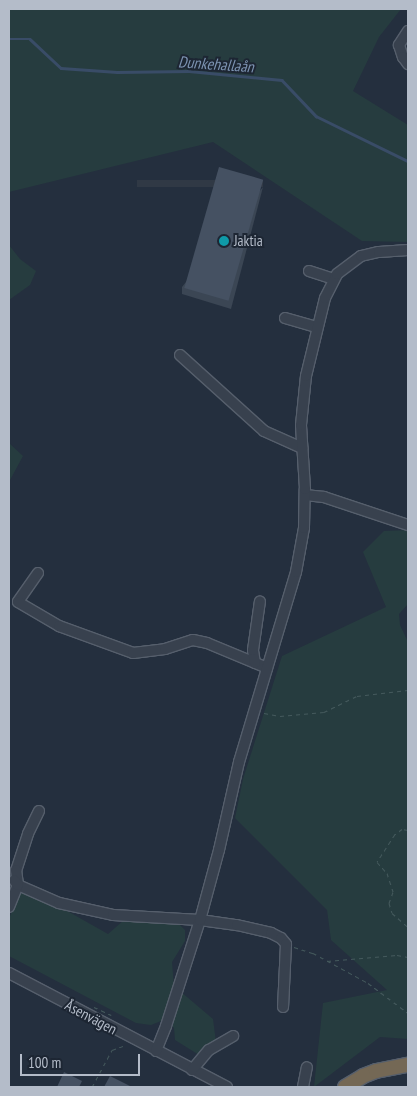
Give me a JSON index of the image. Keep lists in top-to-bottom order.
{
  "streets": {
    "street": ["Åsenvägen"]
  },
  "water": ["Dunkehallaån"],
  "places": ["Jaktia"],
  "scale_bar": "100 m"
}
